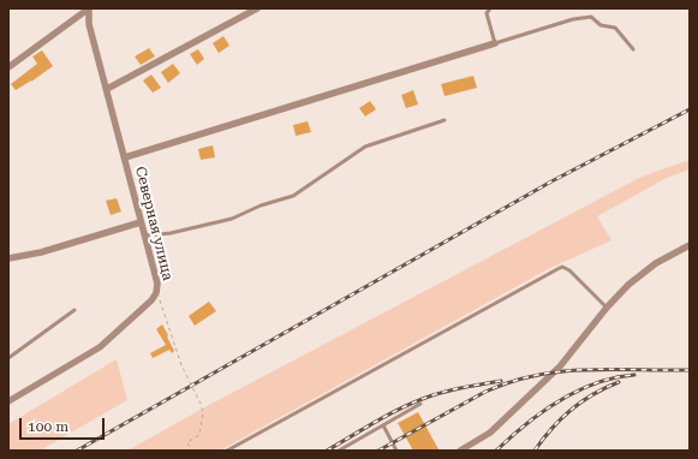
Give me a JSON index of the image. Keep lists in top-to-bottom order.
{
  "streets": {
    "street": ["Северная улица"]
  },
  "scale_bar": "100 m"
}
